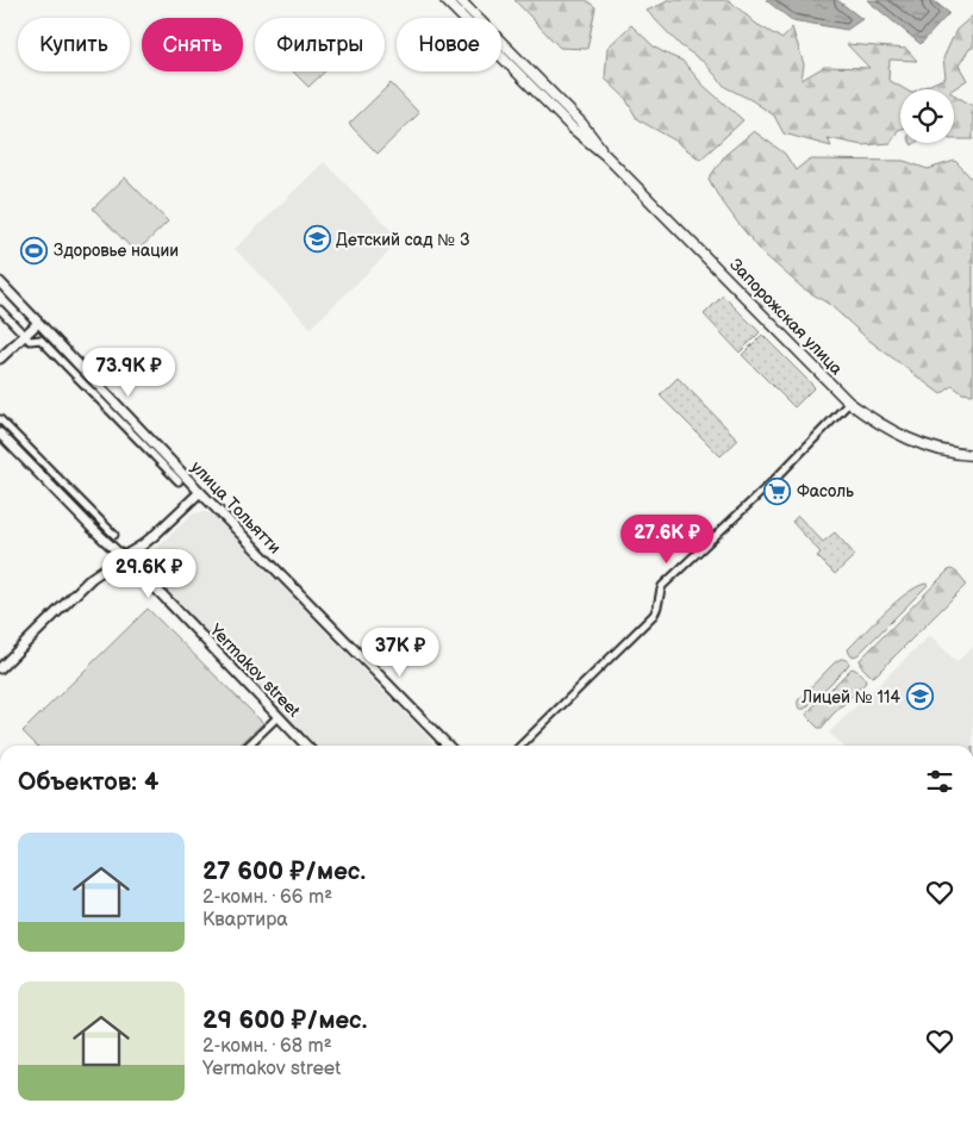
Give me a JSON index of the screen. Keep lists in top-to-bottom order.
{
  "streets": {
    "main road": ["Запорожская улица", "улица Тольятти", "Yermakov street"]
  },
  "places": {
    "school or university": ["Детский сад № 3", "Лицей № 114"],
    "sports": ["Здоровье нации"],
    "supermarket": ["Фасоль"]
  },
  "page": {
    "chip": [
      "Купить",
      "Снять",
      "Фильтры",
      "Новое"
    ],
    "price": [
      "73.9K ₽",
      "27.6K ₽",
      "29.6K ₽",
      "37K ₽"
    ],
    "heading": "Объектов: 4",
    "list": [
      {
        "name": "27 600 ₽/мес.",
        "note": "2-комн. · 66 m² · Квартира"
      },
      {
        "name": "29 600 ₽/мес.",
        "note": "2-комн. · 68 m² · Yermakov street"
      }
    ]
  }
}
